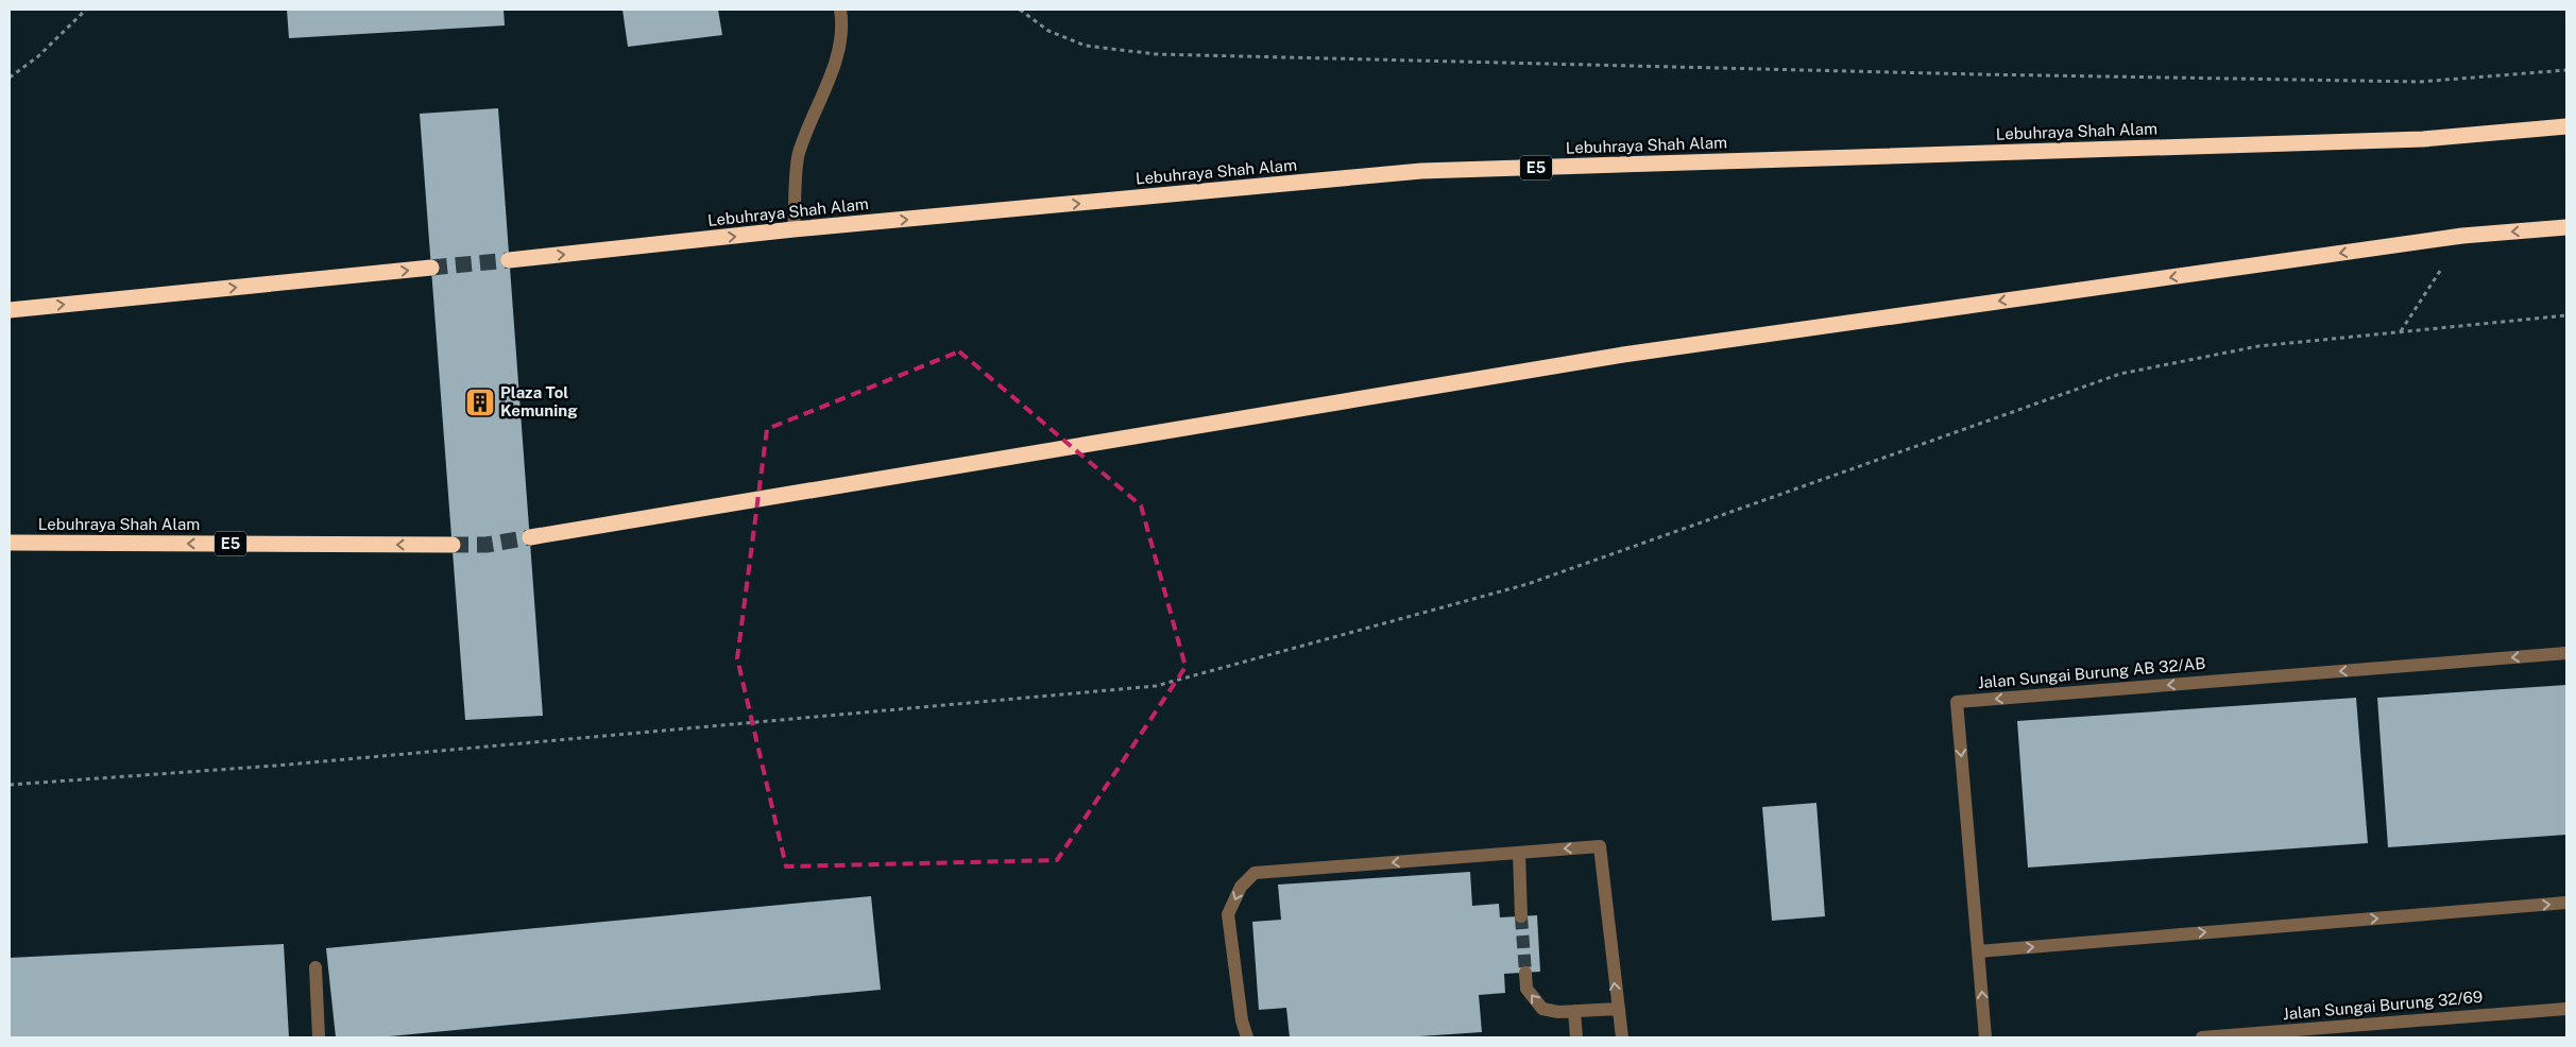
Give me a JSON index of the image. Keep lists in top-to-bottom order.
{
  "streets": {
    "highway": ["Lebuhraya Shah Alam", "E5"],
    "street": ["Jalan Sungai Burung AB 32/AB", "Jalan Sungai Burung 32/69"]
  },
  "places": {
    "building": ["Plaza Tol Kemuning"]
  }
}
